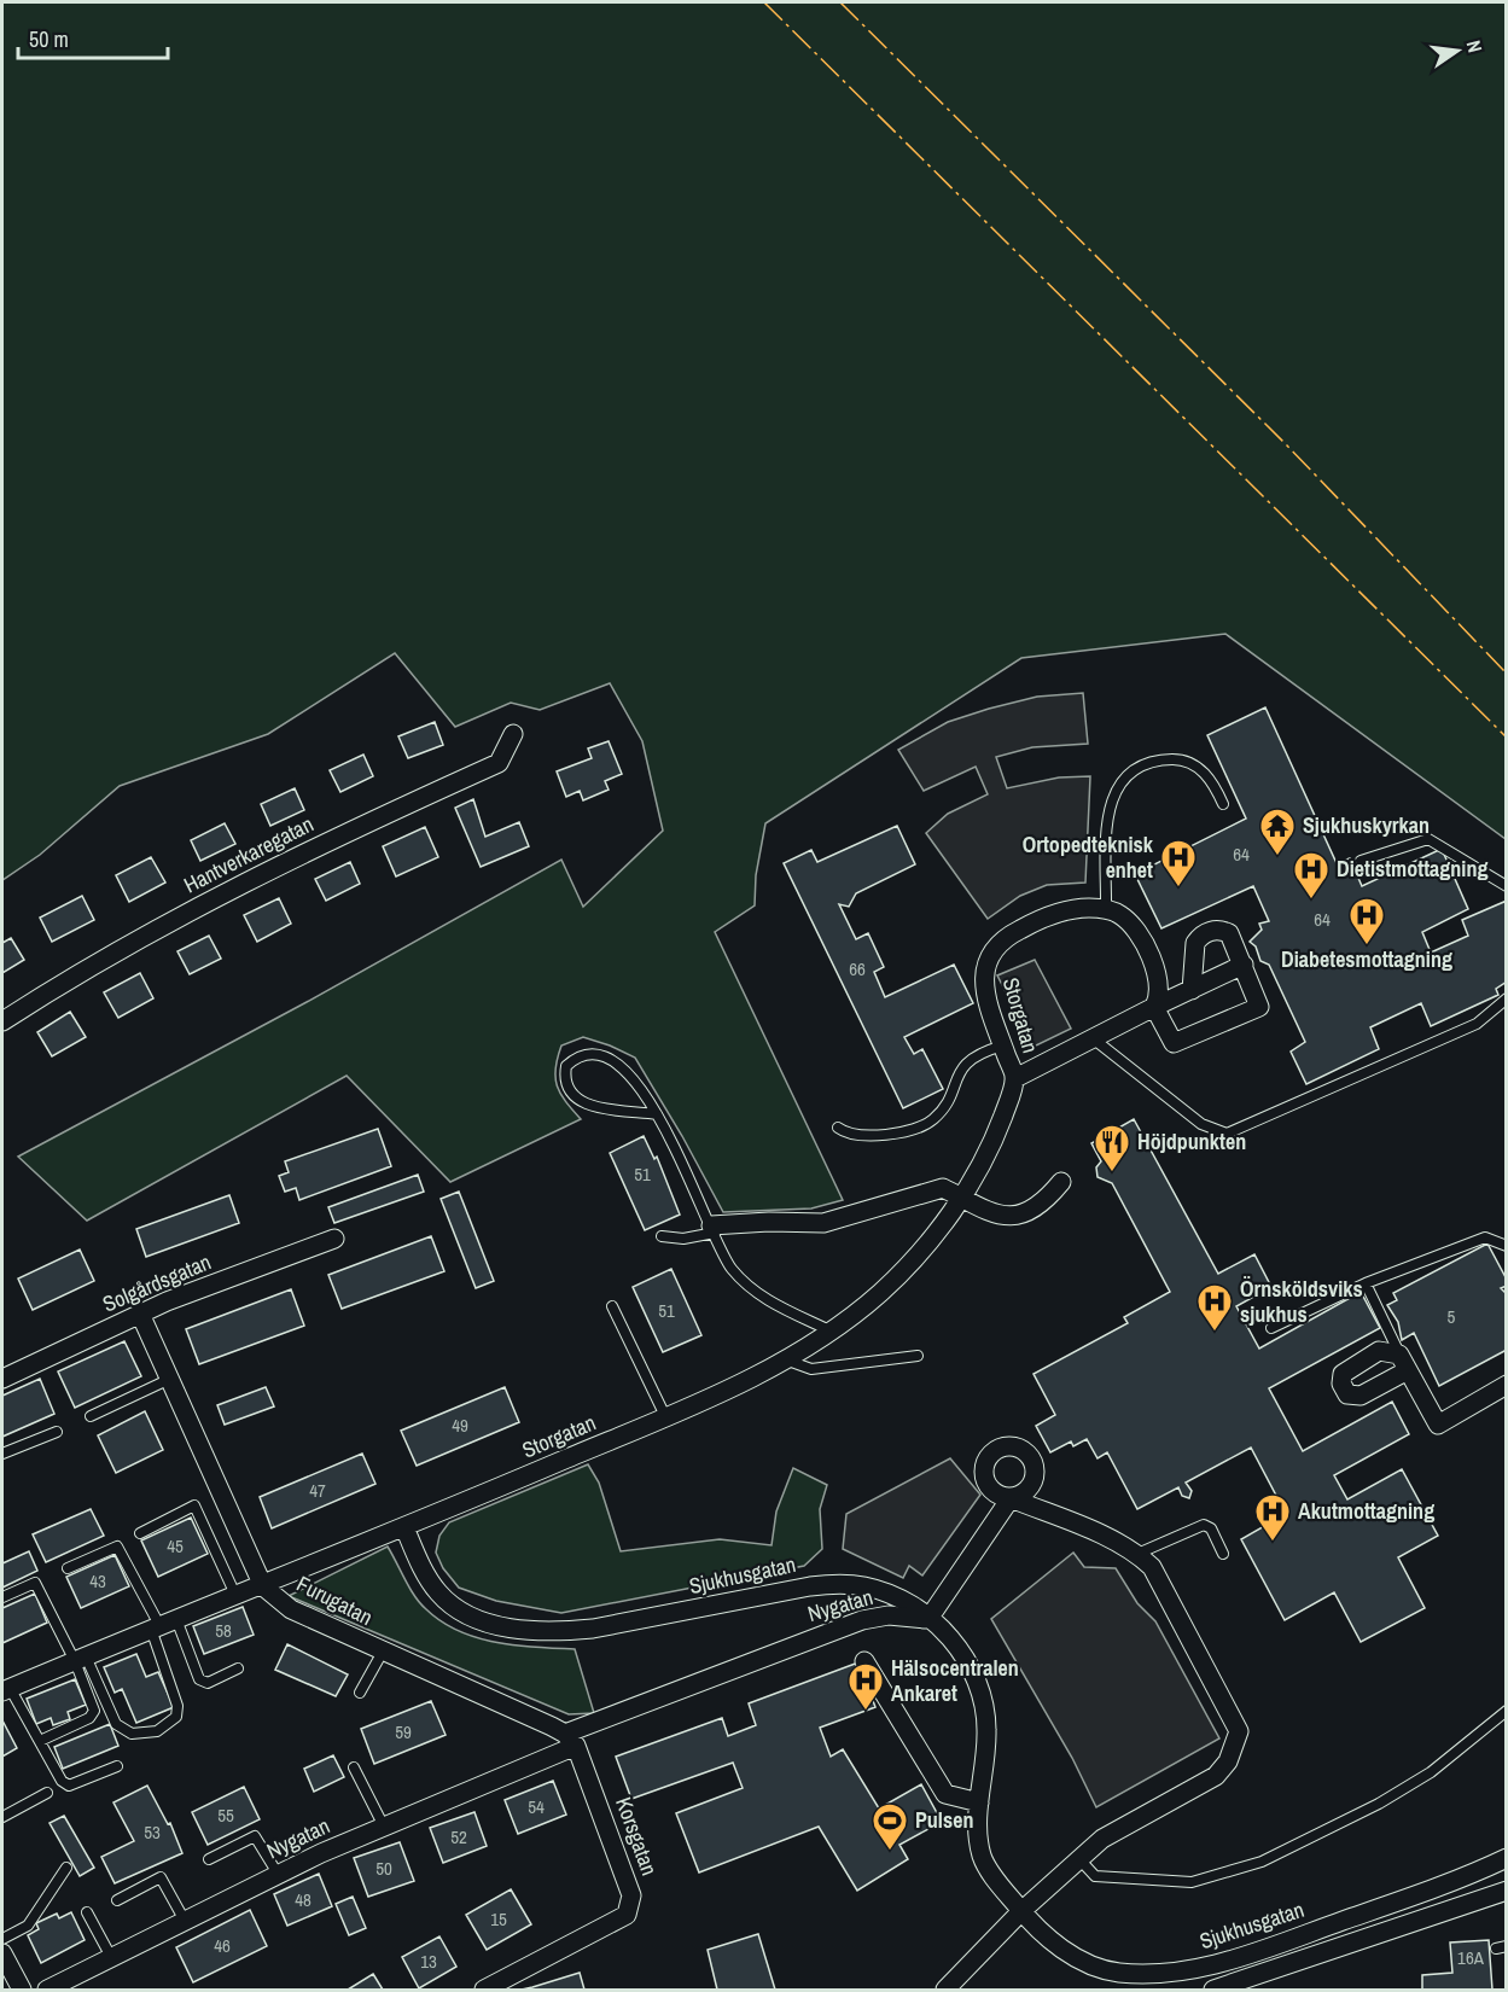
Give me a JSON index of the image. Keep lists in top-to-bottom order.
{
  "streets": {
    "street": [
      "Hantverkaregatan",
      "Storgatan",
      "Solgårdsgatan",
      "Sjukhusgatan",
      "Furugatan",
      "Nygatan",
      "Korsgatan"
    ]
  },
  "crossings": [
    ["Storgatan", "Sjukhusgatan"],
    ["Storgatan", "Furugatan"],
    ["Solgårdsgatan", "Furugatan"],
    ["Sjukhusgatan", "Nygatan"],
    ["Furugatan", "Nygatan"],
    ["Furugatan", "Korsgatan"],
    ["Nygatan", "Korsgatan"]
  ],
  "places": {
    "temple": ["Sjukhuskyrkan"],
    "hospital": [
      "Ortopedteknisk enhet",
      "Dietistmottagning",
      "Diabetesmottagning",
      "Örnsköldsviks sjukhus",
      "Akutmottagning",
      "Hälsocentralen Ankaret"
    ],
    "restaurant": ["Höjdpunkten"],
    "sports": ["Pulsen"]
  },
  "house_numbers": [
    "64",
    "64",
    "66",
    "51",
    "51",
    "5",
    "49",
    "47",
    "45",
    "43",
    "58",
    "59",
    "54",
    "55",
    "53",
    "52",
    "50",
    "48",
    "15",
    "46",
    "16A",
    "13"
  ],
  "scale_bar": "50 m",
  "north": "right"
}
